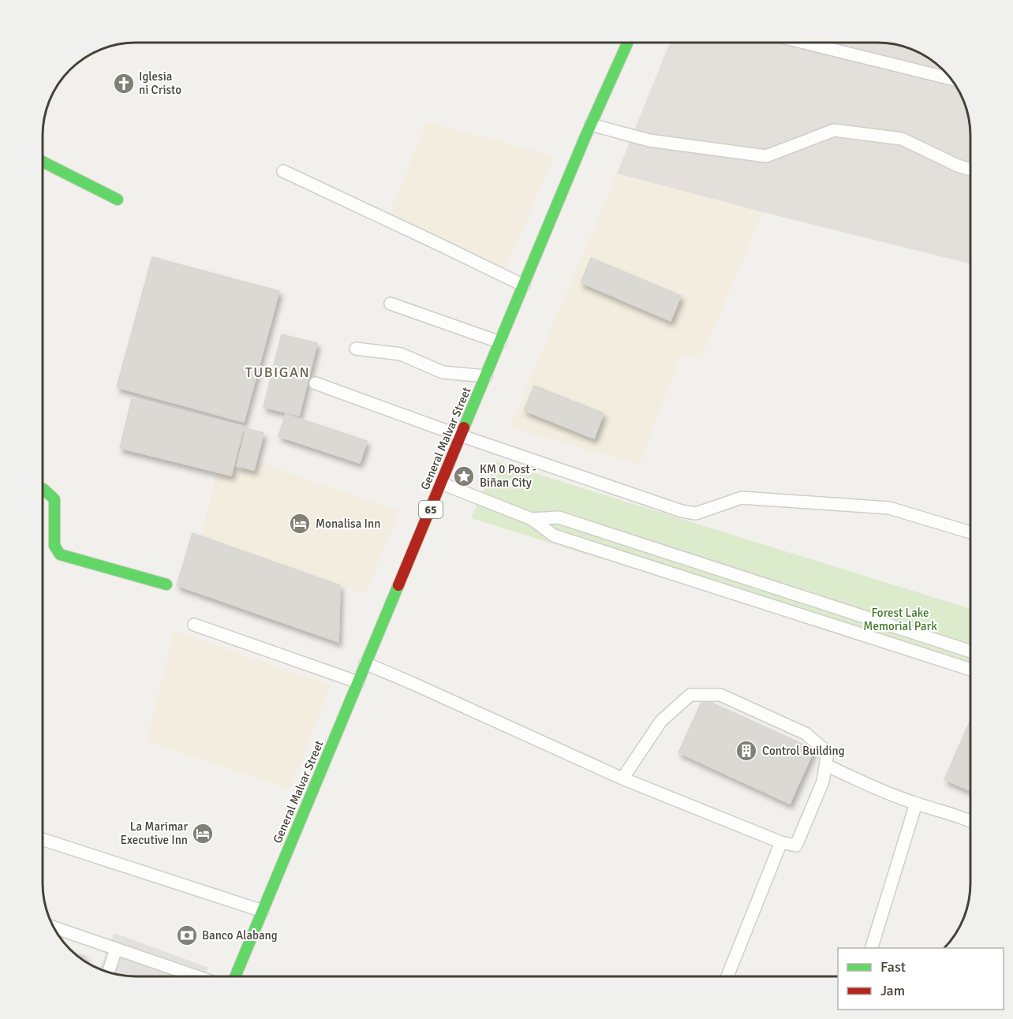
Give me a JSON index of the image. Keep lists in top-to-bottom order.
{
  "streets": {
    "main road": ["General Malvar Street", "65"]
  },
  "districts": ["TUBIGAN"],
  "parks": ["Forest Lake Memorial Park"],
  "places": {
    "church": ["Iglesia ni Cristo"],
    "place": ["KM 0 Post - Biñan City"],
    "hotel": ["Monalisa Inn", "La Marimar Executive Inn"],
    "building": ["Control Building"],
    "bank": ["Banco Alabang"]
  },
  "legend": ["Fast", "Jam"]
}
